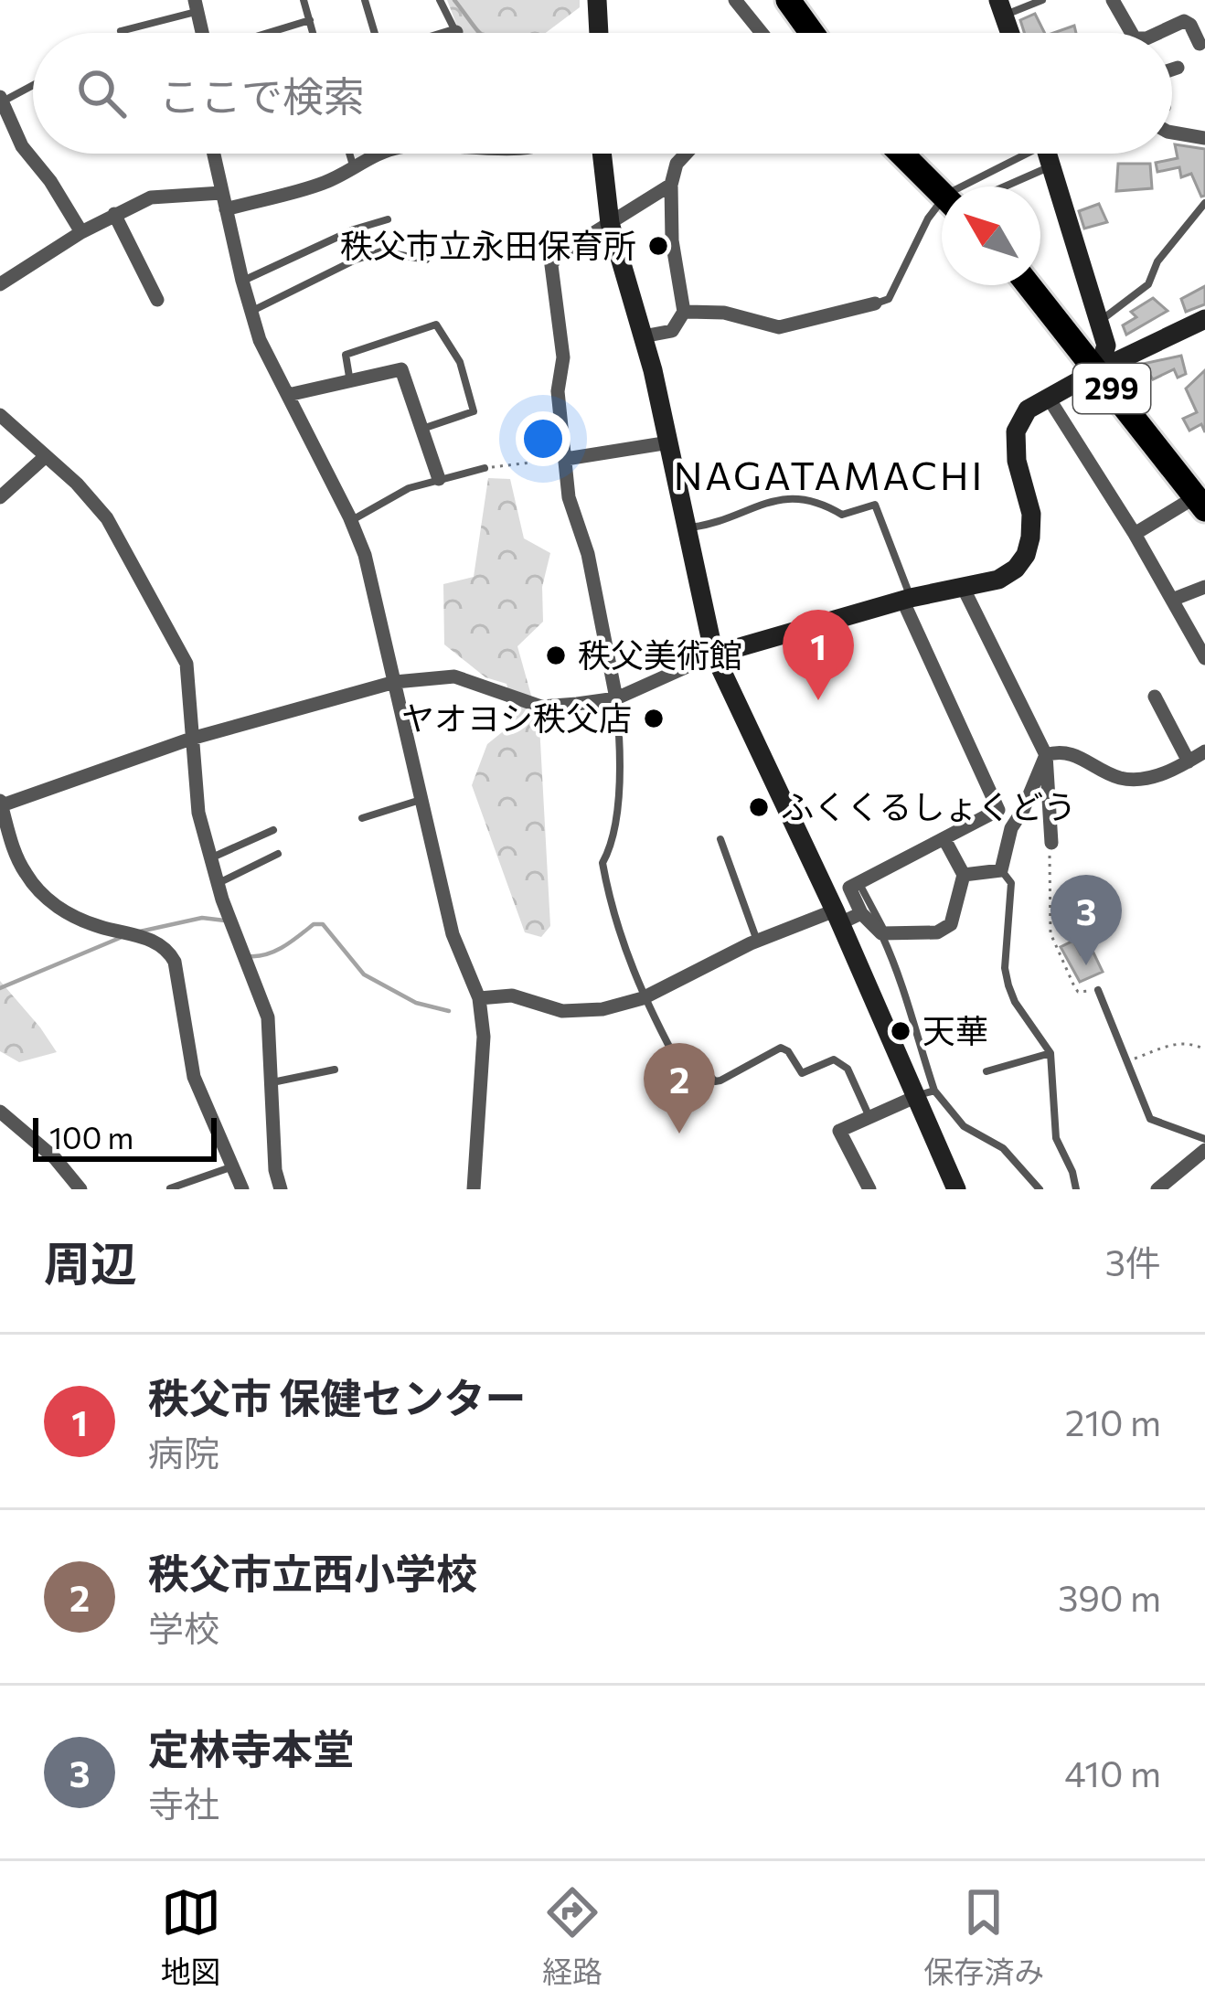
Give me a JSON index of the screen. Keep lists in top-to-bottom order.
{
  "streets": {
    "highway": ["299"]
  },
  "districts": ["NAGATAMACHI"],
  "places": [
    "秩父市立永田保育所",
    "秩父美術館",
    "ヤオヨシ秩父店",
    "ふくくるしょくどう",
    "天華"
  ],
  "scale_bar": "100 m",
  "north": "top left",
  "page": {
    "search": "ここで検索",
    "pins": ["1", "3", "2"],
    "scale": "100 m",
    "heading": ["周辺", "3件"],
    "list": [
      {
        "mark": "1",
        "name": "秩父市 保健センター",
        "note": "病院",
        "value": "210 m"
      },
      {
        "mark": "2",
        "name": "秩父市立西小学校",
        "note": "学校",
        "value": "390 m"
      },
      {
        "mark": "3",
        "name": "定林寺本堂",
        "note": "寺社",
        "value": "410 m"
      }
    ],
    "nav": ["地図", "経路", "保存済み"]
  }
}
